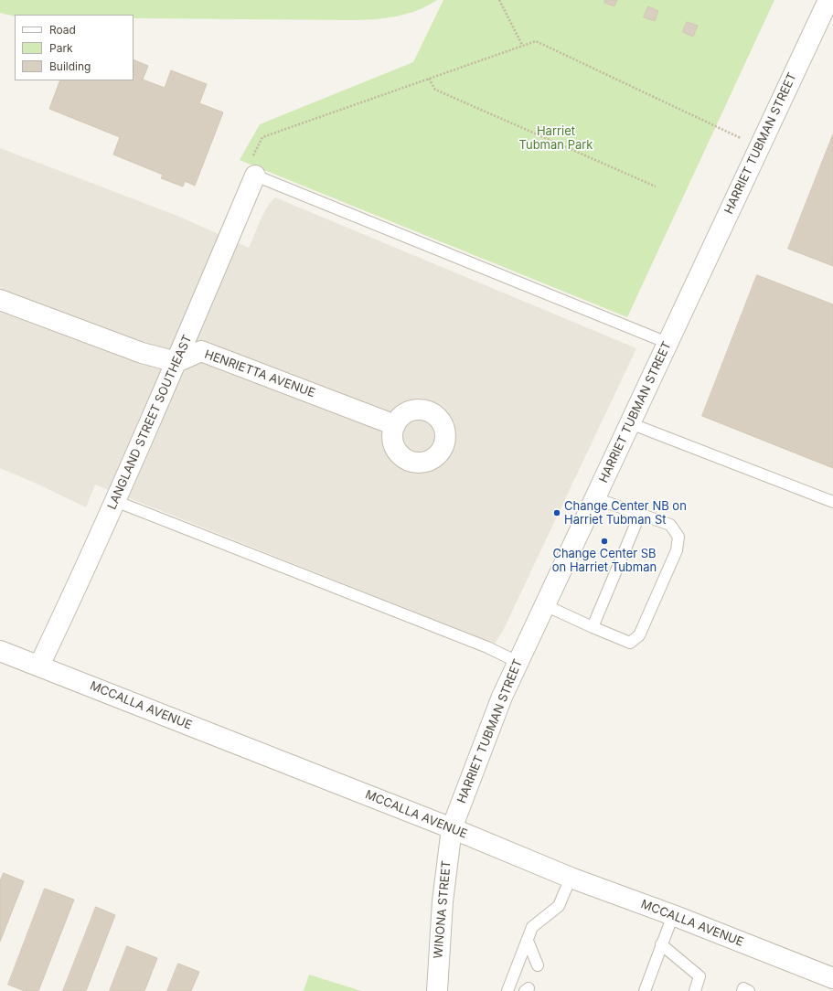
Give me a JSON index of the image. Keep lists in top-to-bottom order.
{
  "streets": {
    "street": [
      "HARRIET TUBMAN STREET",
      "HENRIETTA AVENUE",
      "LANGLAND STREET SOUTHEAST",
      "MCCALLA AVENUE",
      "WINONA STREET"
    ]
  },
  "crossings": [
    ["HARRIET TUBMAN STREET", "MCCALLA AVENUE"],
    ["HARRIET TUBMAN STREET", "WINONA STREET"],
    ["HENRIETTA AVENUE", "LANGLAND STREET SOUTHEAST"],
    ["LANGLAND STREET SOUTHEAST", "MCCALLA AVENUE"],
    ["MCCALLA AVENUE", "WINONA STREET"]
  ],
  "parks": ["Harriet Tubman Park"],
  "places": ["Change Center NB on Harriet Tubman St", "Change Center SB on Harriet Tubman"],
  "legend": ["Road", "Park", "Building"]
}
